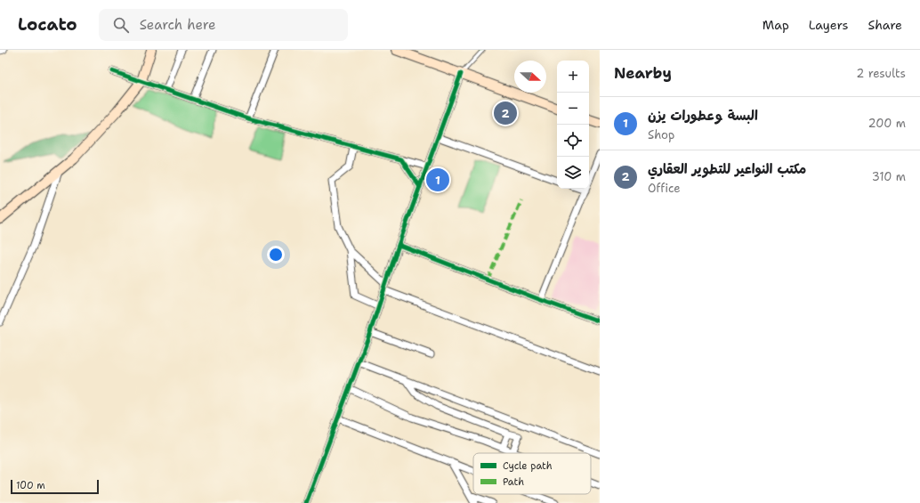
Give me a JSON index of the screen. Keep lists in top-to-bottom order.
{
  "legend": ["Cycle path", "Path"],
  "scale_bar": "100 m",
  "north": "right",
  "page": {
    "header": "Locato",
    "search": "Search here",
    "nav": ["Map", "Layers", "Share"],
    "heading": ["Nearby", "2 results"],
    "map_buttons": ["+", "−"],
    "list": [
      {
        "mark": "1",
        "name": "البسة وعطورات يزن",
        "note": "Shop",
        "value": "200 m"
      },
      {
        "mark": "2",
        "name": "مكتب النواعير للتطوير العقاري",
        "note": "Office",
        "value": "310 m"
      }
    ],
    "pins": ["2", "1"],
    "scale": "100 m"
  }
}
